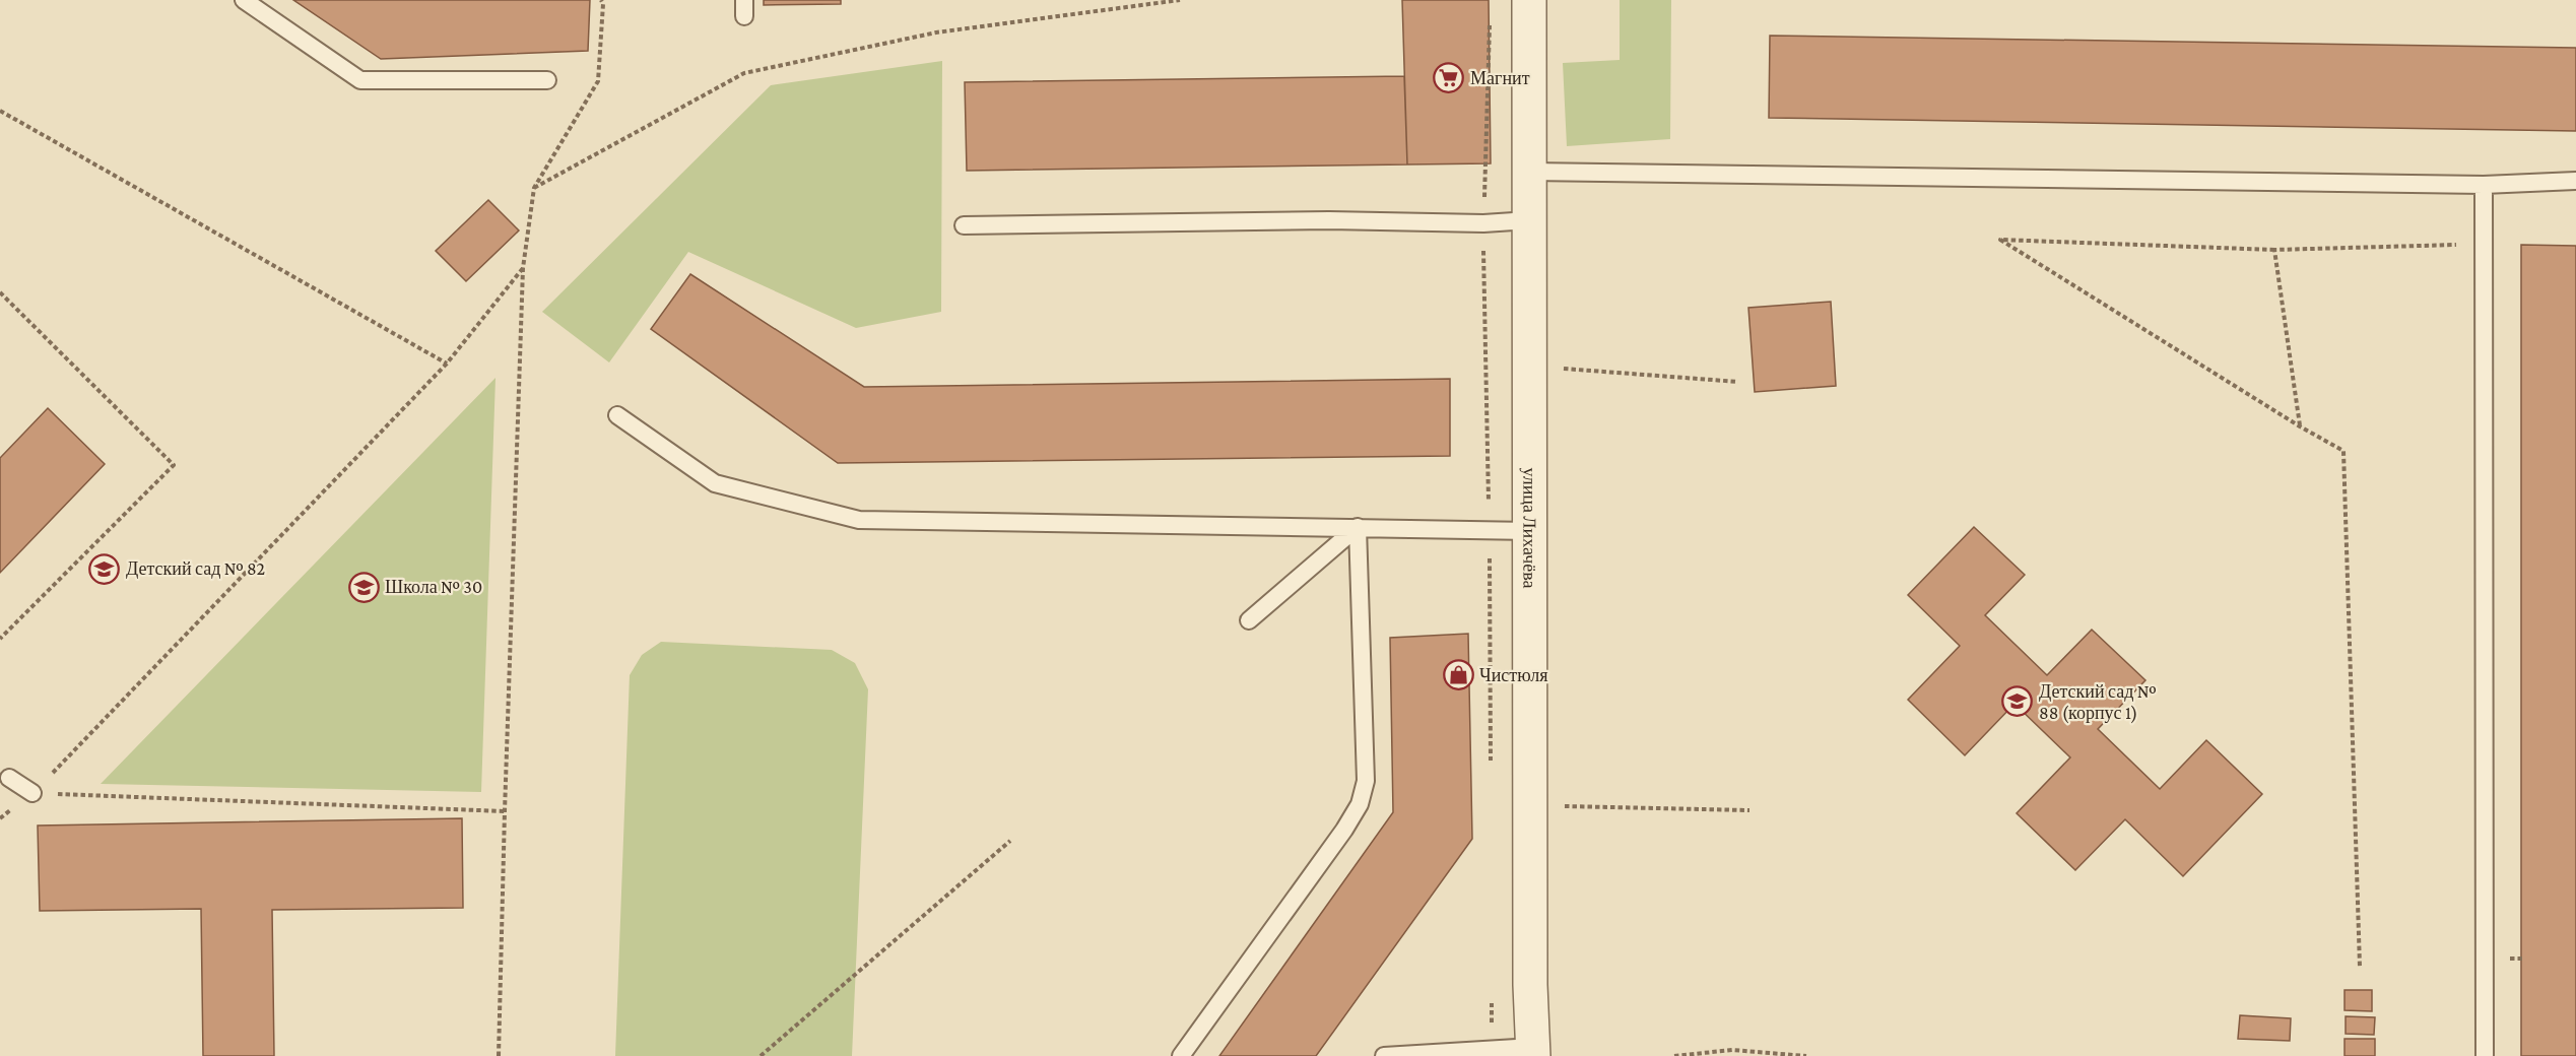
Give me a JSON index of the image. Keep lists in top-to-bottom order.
{
  "streets": {
    "street": ["улица Лихачёва"]
  },
  "places": {
    "supermarket": ["Магнит"],
    "school or university": ["Детский сад № 82", "Школа № 30", "Детский сад № 88 (корпус 1)"],
    "shop": ["Чистюля"]
  }
}
